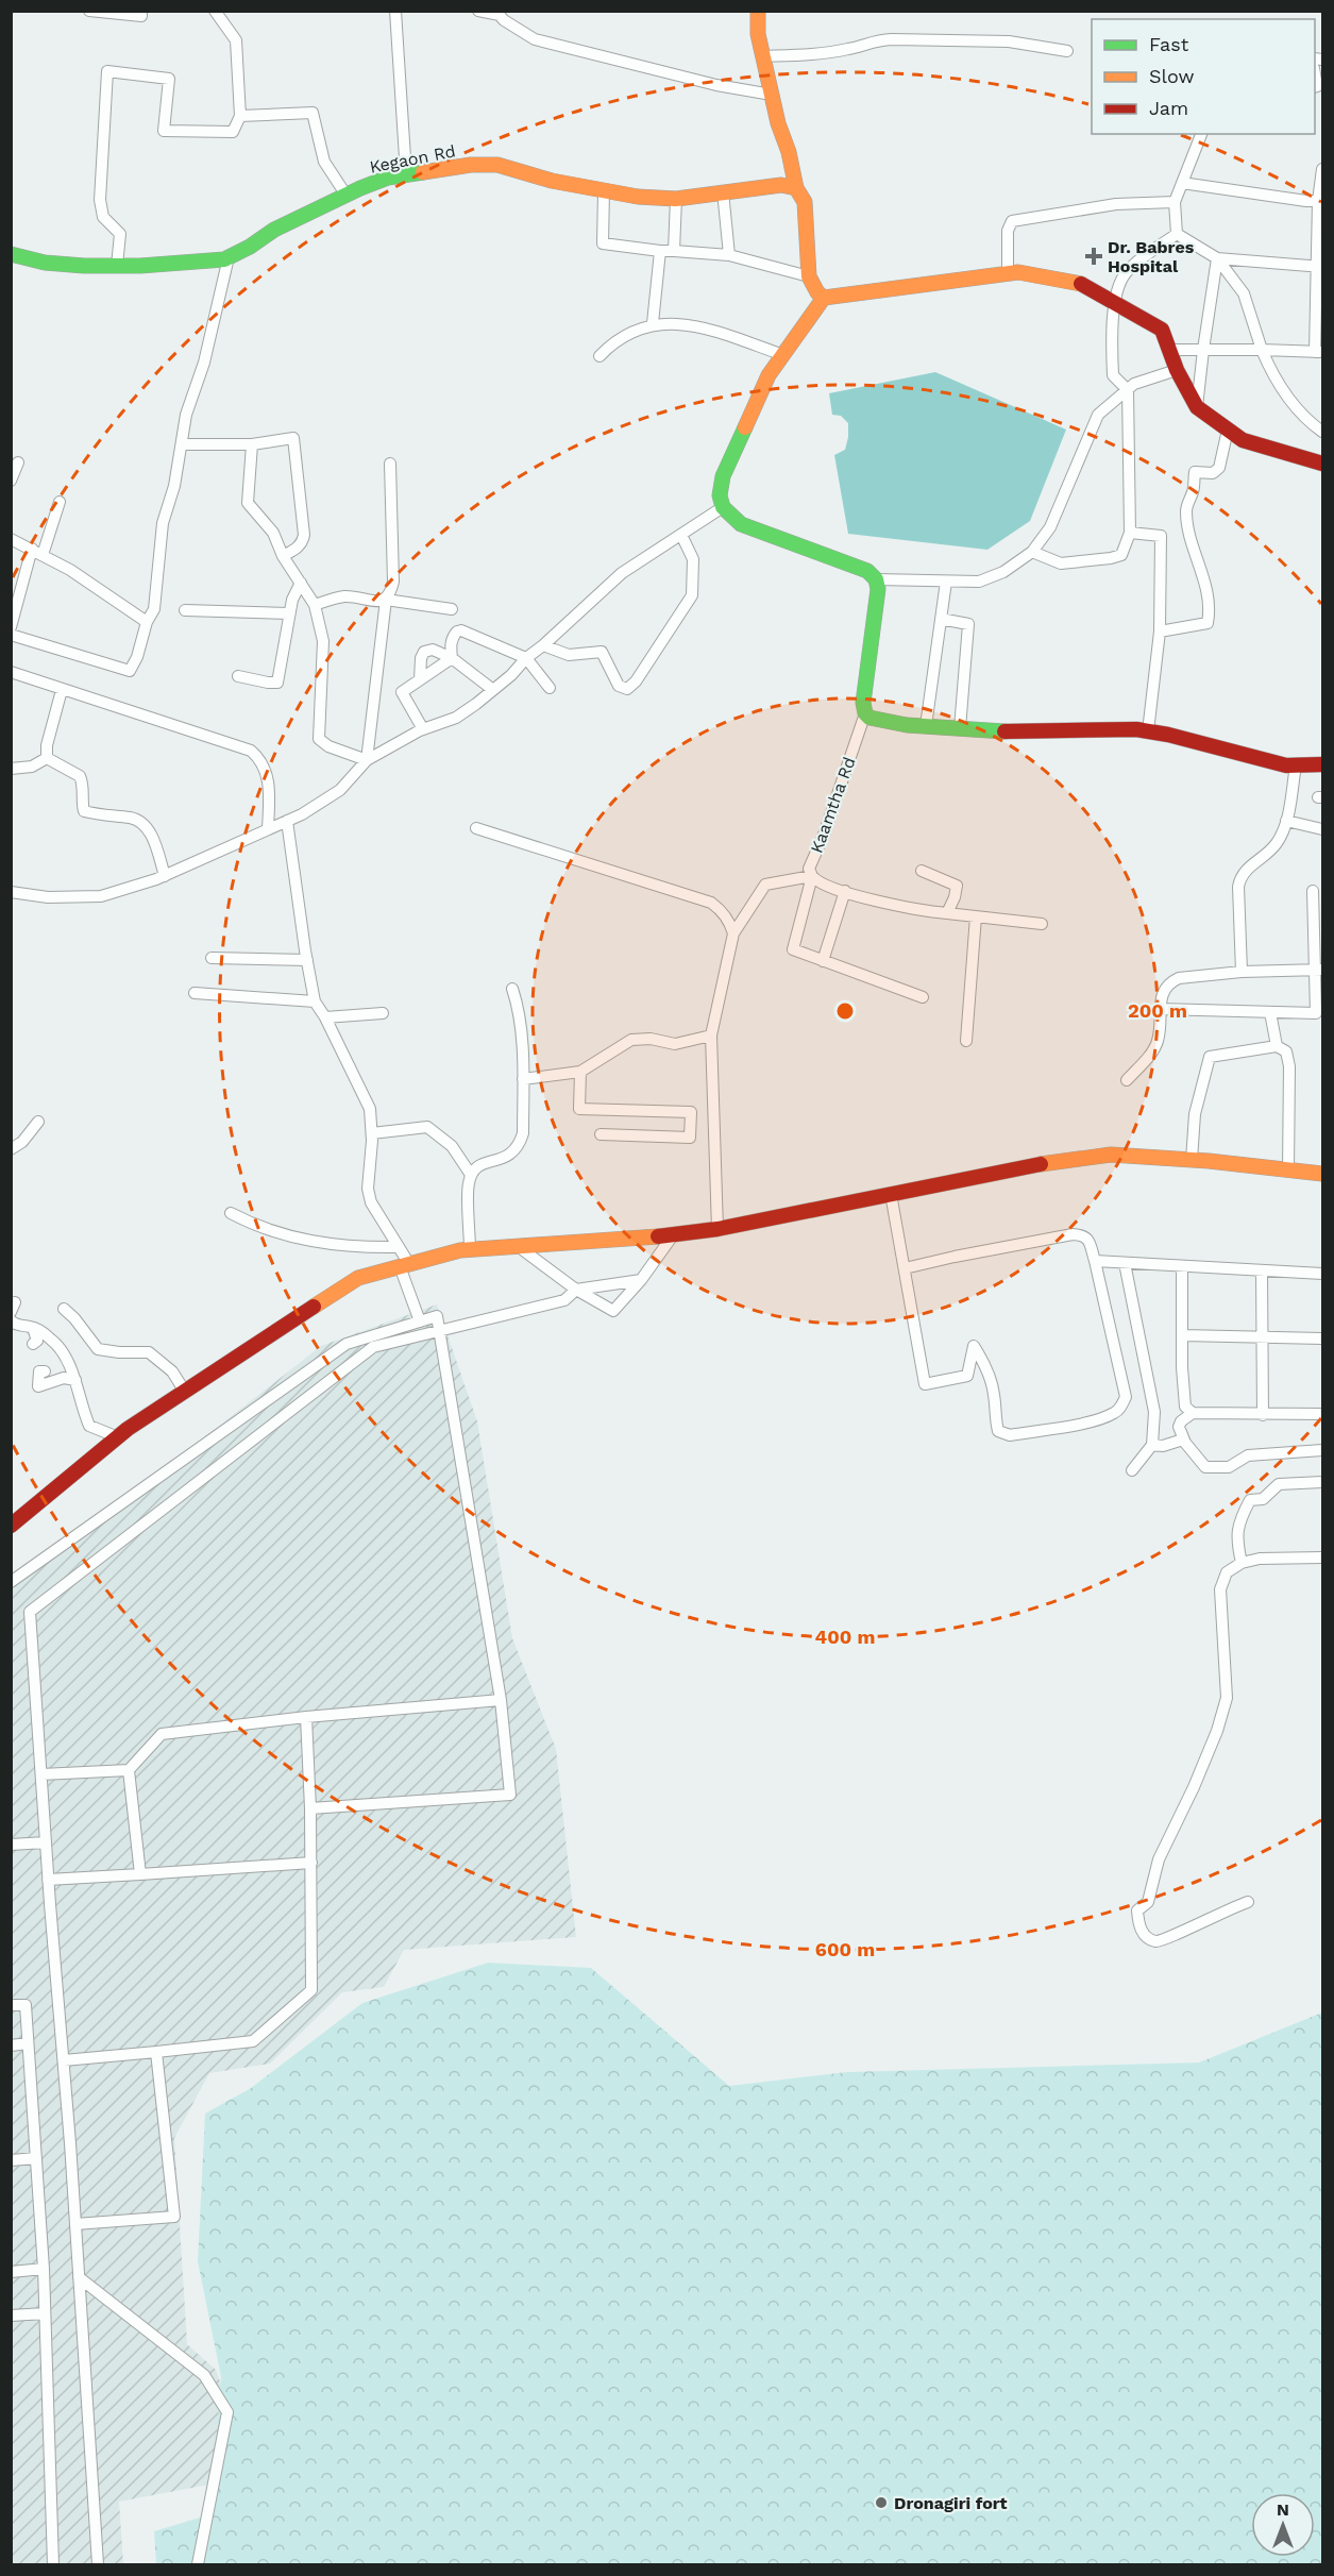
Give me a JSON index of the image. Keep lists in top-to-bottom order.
{
  "streets": {
    "street": ["Kegaon Rd", "Kaamtha Rd"]
  },
  "places": {
    "health": ["Dr. Babres Hospital"],
    "other": ["Dronagiri fort"]
  },
  "legend": ["Fast", "Slow", "Jam"],
  "north": "top",
  "rings": ["200 m", "400 m", "600 m"]
}
